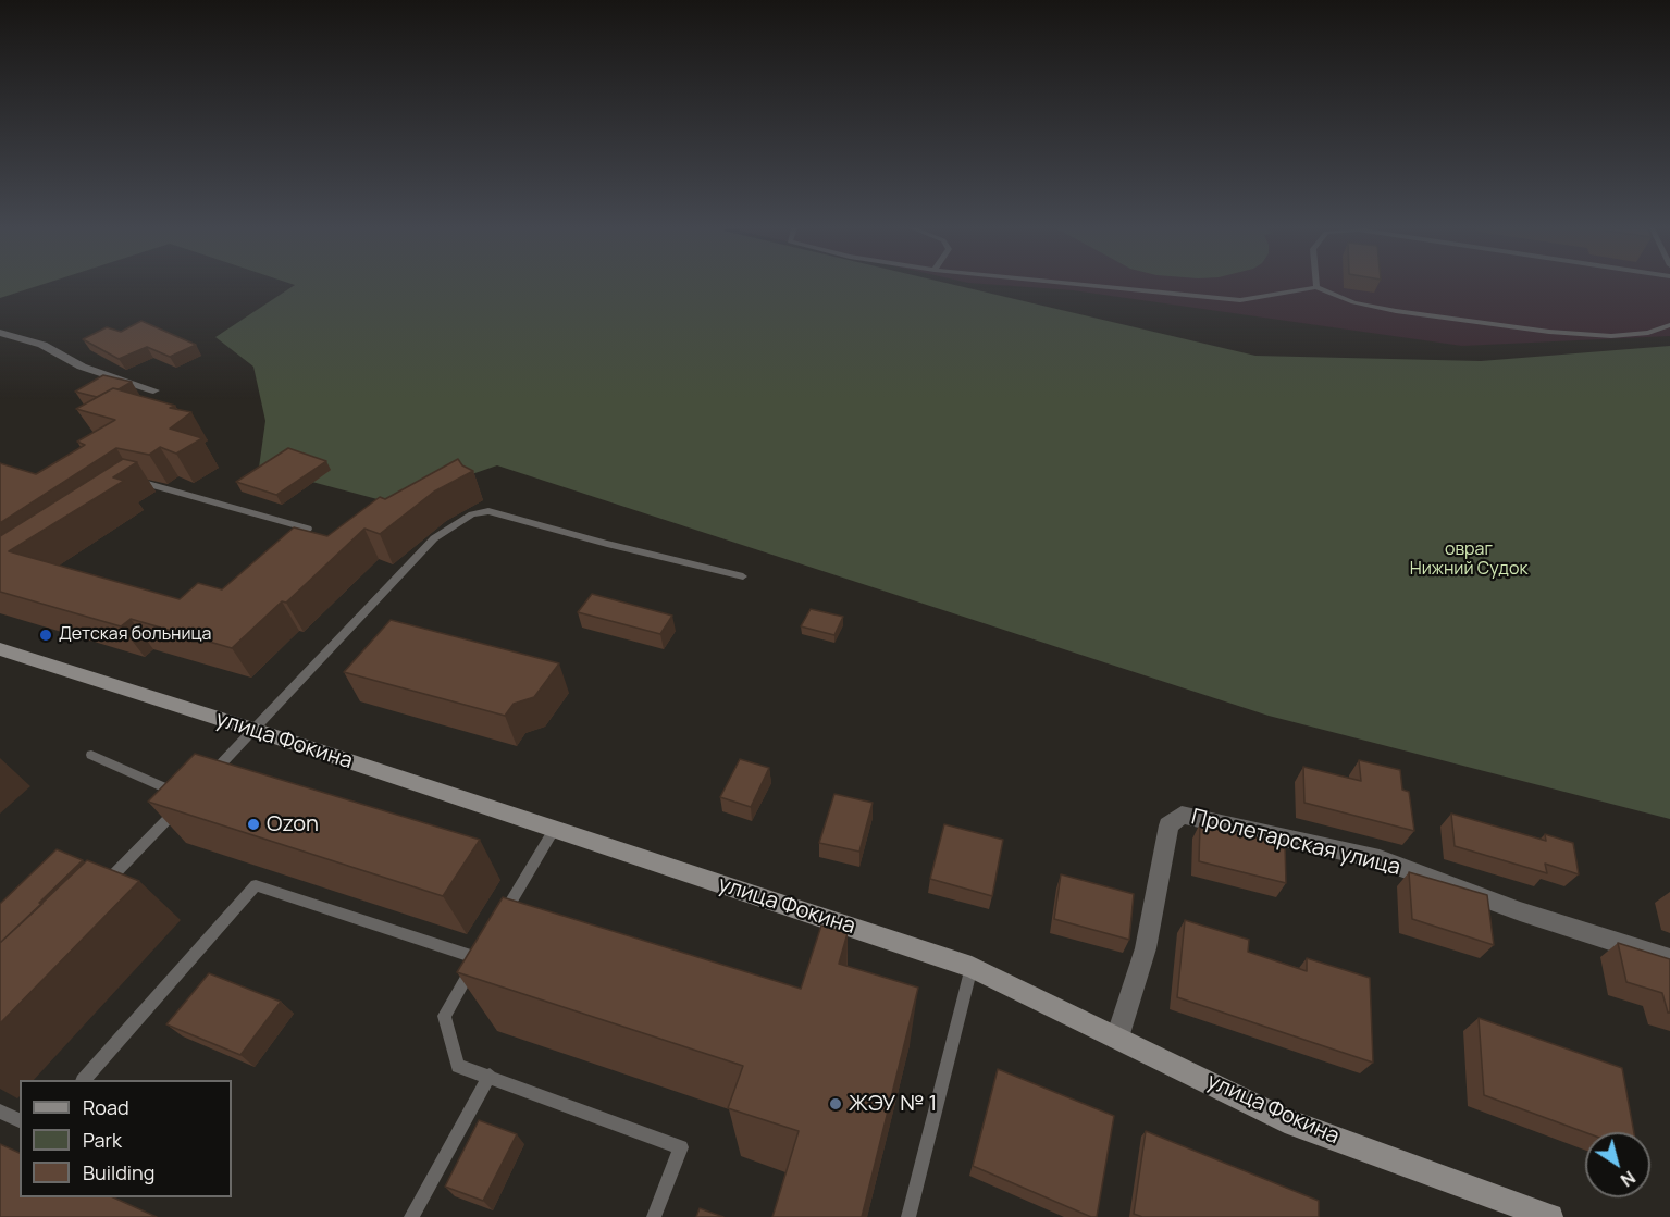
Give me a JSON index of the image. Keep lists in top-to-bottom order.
{
  "streets": {
    "main road": ["улица Фокина"],
    "street": ["Пролетарская улица"]
  },
  "crossings": [
    ["улица Фокина", "Пролетарская улица"]
  ],
  "parks": ["овраг Нижний Судок"],
  "places": ["Детская больница", "Ozon", "ЖЭУ № 1"],
  "legend": ["Road", "Park", "Building"],
  "north": "bottom right"
}
